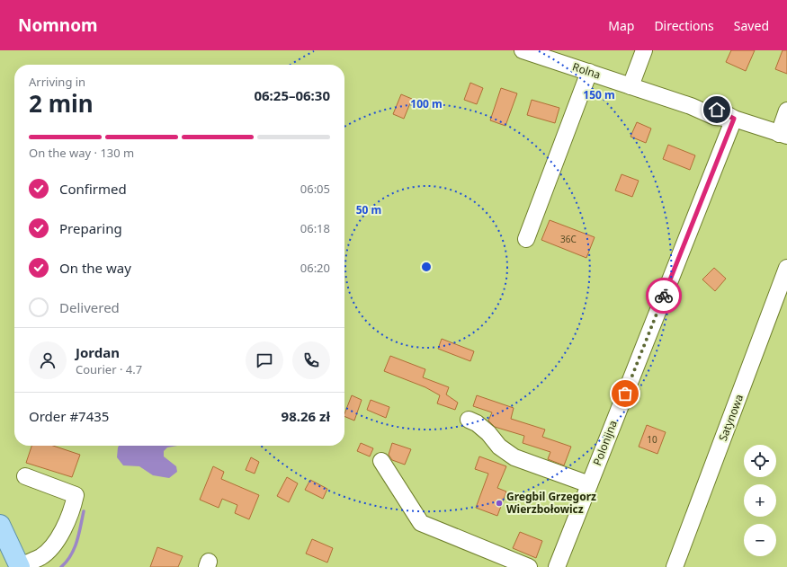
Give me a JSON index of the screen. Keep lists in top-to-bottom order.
{
  "streets": {
    "street": ["Rolna", "Satynowa", "Polonijna"]
  },
  "crossings": [
    ["Rolna", "Polonijna"]
  ],
  "places": ["Gregbil Grzegorz Wierzbołowicz"],
  "house_numbers": ["36C", "10"],
  "page": {
    "header": "Nomnom",
    "nav": ["Map", "Directions", "Saved"],
    "heading": ["2 min", "Arriving in", "06:25–06:30"],
    "panel": [
      "Jordan",
      "Courier · 4.7",
      "Order #7435",
      "98.26 zł"
    ],
    "bar": "On the way · 130 m",
    "list": [
      ["Confirmed", "06:05"],
      ["Preparing", "06:18"],
      ["On the way", "06:20"],
      "Delivered"
    ],
    "map_buttons": ["+", "−"]
  },
  "rings": ["150 m", "100 m", "50 m"]
}
